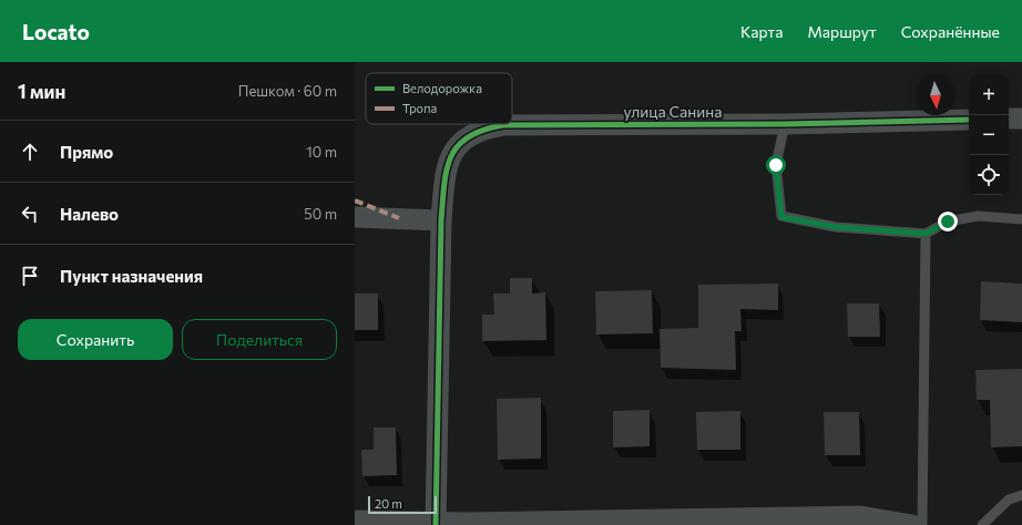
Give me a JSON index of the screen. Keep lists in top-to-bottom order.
{
  "streets": {
    "street": ["улица Санина"]
  },
  "legend": ["Велодорожка", "Тропа"],
  "scale_bar": "20 m",
  "north": "bottom",
  "page": {
    "header": "Locato",
    "nav": ["Карта", "Маршрут", "Сохранённые"],
    "heading": ["1 мин", "Пешком · 60 m"],
    "map_buttons": ["+", "−"],
    "list": [
      ["Прямо", "10 m"],
      ["Налево", "50 m"],
      "Пункт назначения"
    ],
    "buttons": ["Сохранить", "Поделиться"],
    "scale": "20 m"
  }
}
